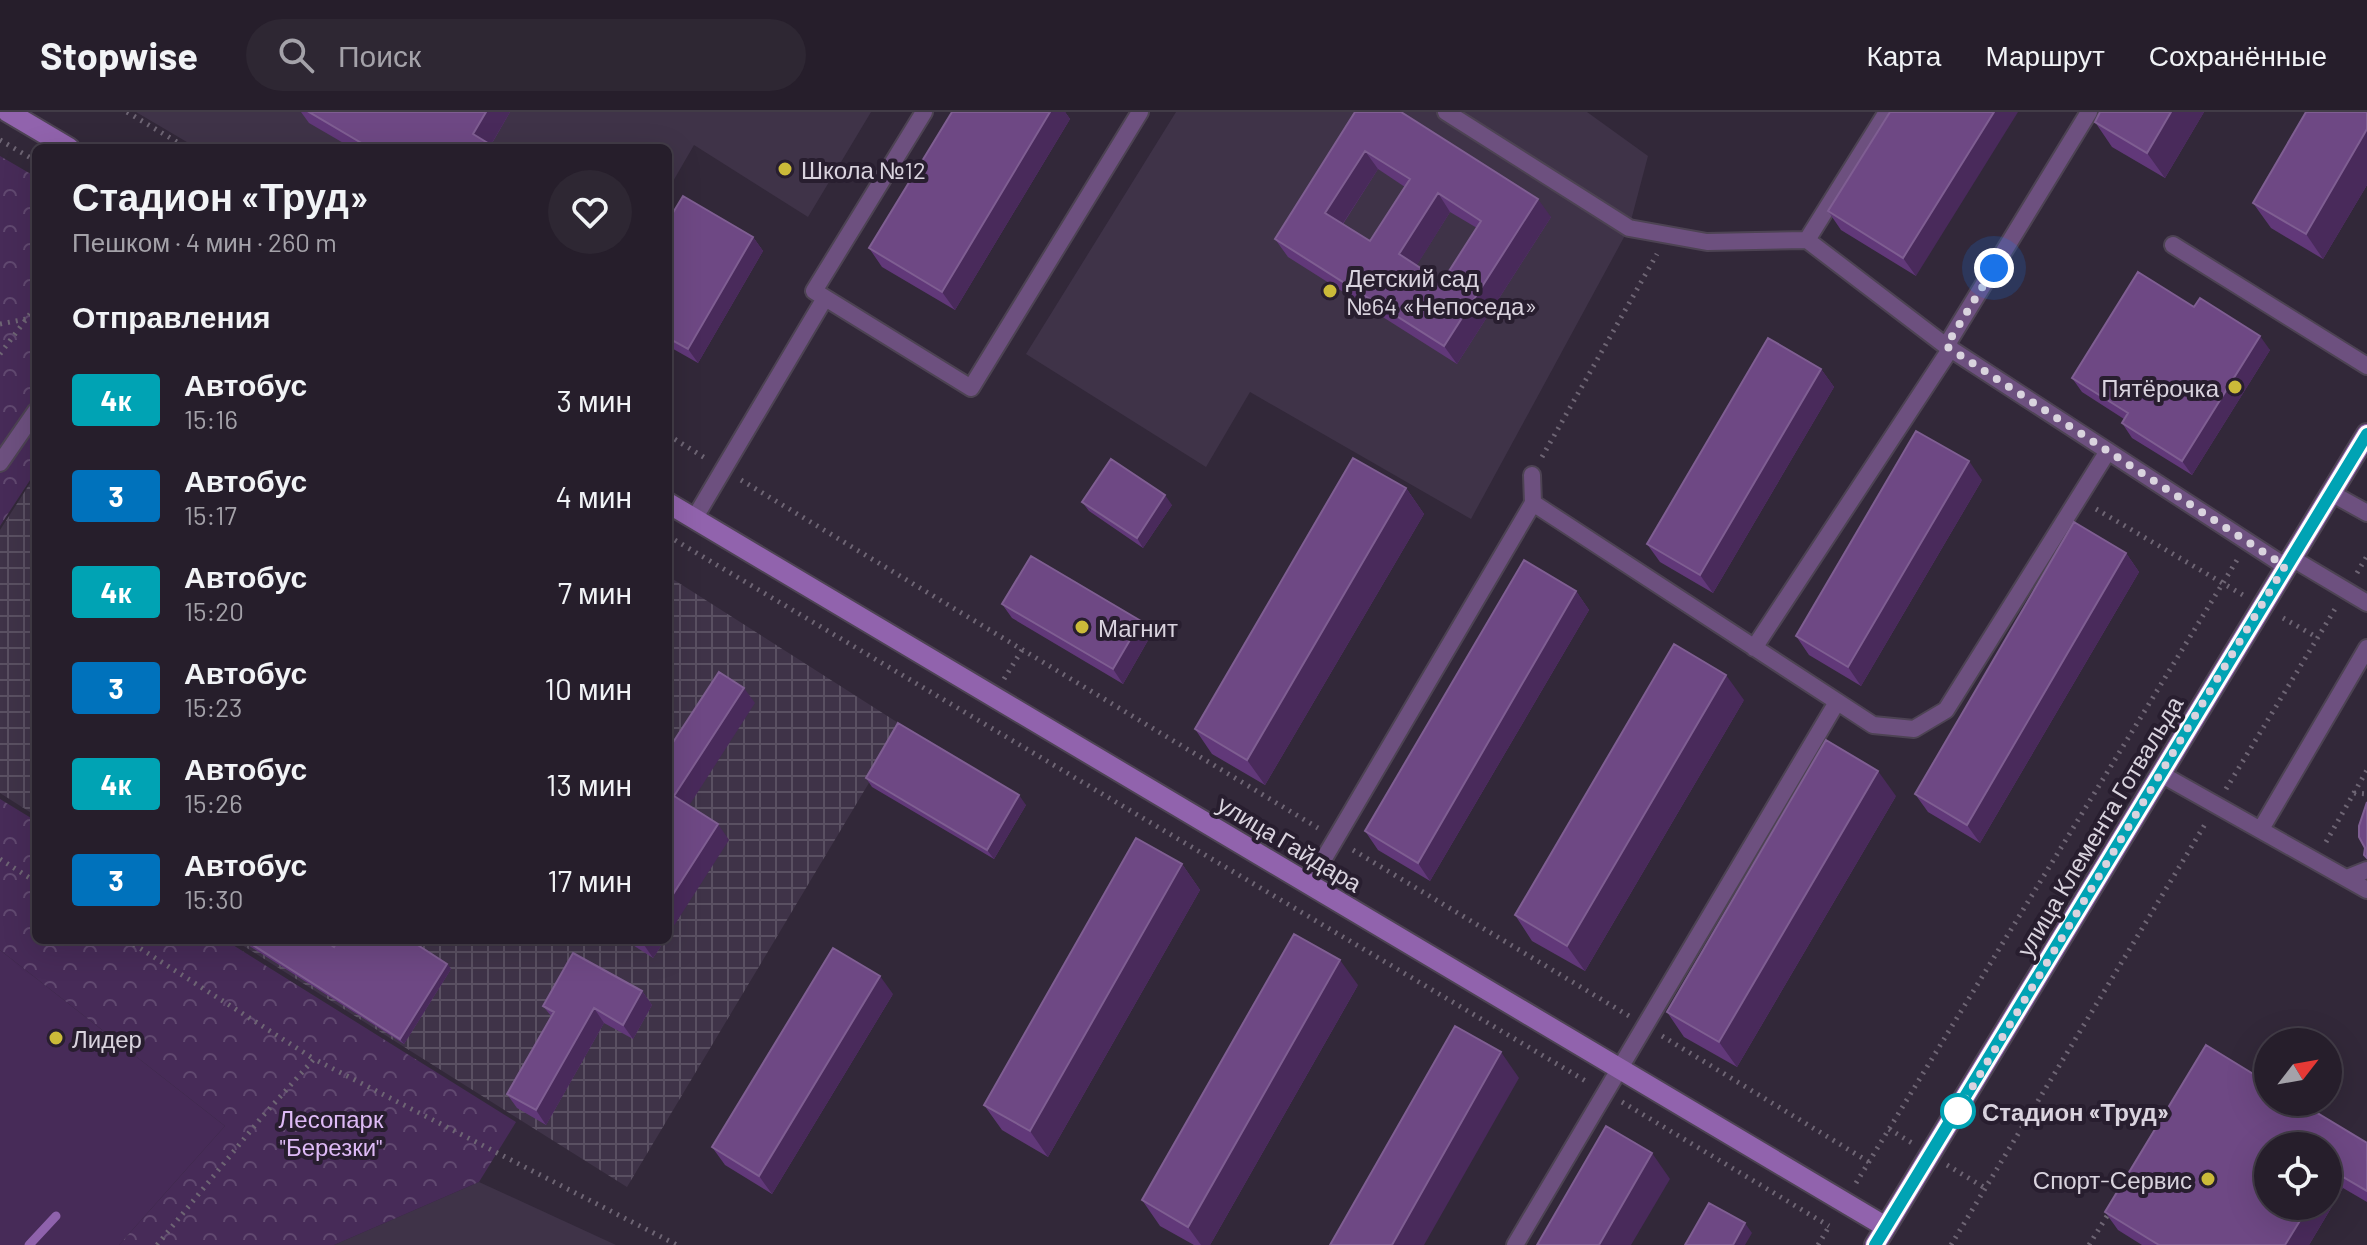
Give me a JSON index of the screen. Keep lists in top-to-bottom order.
{
  "streets": {
    "street": ["улица Клемента Готвальда", "улица Гайдара"]
  },
  "crossings": [
    ["улица Клемента Готвальда", "улица Гайдара"]
  ],
  "parks": ["Лесопарк \"Березки\""],
  "places": [
    "Школа №12",
    "Детский сад №64 «Непоседа»",
    "Пятёрочка",
    "Магнит",
    "Лидер",
    "Стадион «Труд»",
    "Спорт-Сервис"
  ],
  "lines": ["bus line 4к"],
  "north": "top right",
  "page": {
    "header": "Stopwise",
    "search": "Поиск",
    "nav": ["Карта", "Маршрут", "Сохранённые"],
    "heading": [
      ["Стадион «Труд»", "Пешком · 4 мин · 260 m"],
      "Отправления"
    ],
    "list": [
      {
        "mark": "4к",
        "name": "Автобус",
        "note": "15:16",
        "value": "3 мин"
      },
      {
        "mark": "3",
        "name": "Автобус",
        "note": "15:17",
        "value": "4 мин"
      },
      {
        "mark": "4к",
        "name": "Автобус",
        "note": "15:20",
        "value": "7 мин"
      },
      {
        "mark": "3",
        "name": "Автобус",
        "note": "15:23",
        "value": "10 мин"
      },
      {
        "mark": "4к",
        "name": "Автобус",
        "note": "15:26",
        "value": "13 мин"
      },
      {
        "mark": "3",
        "name": "Автобус",
        "note": "15:30",
        "value": "17 мин"
      }
    ]
  }
}
